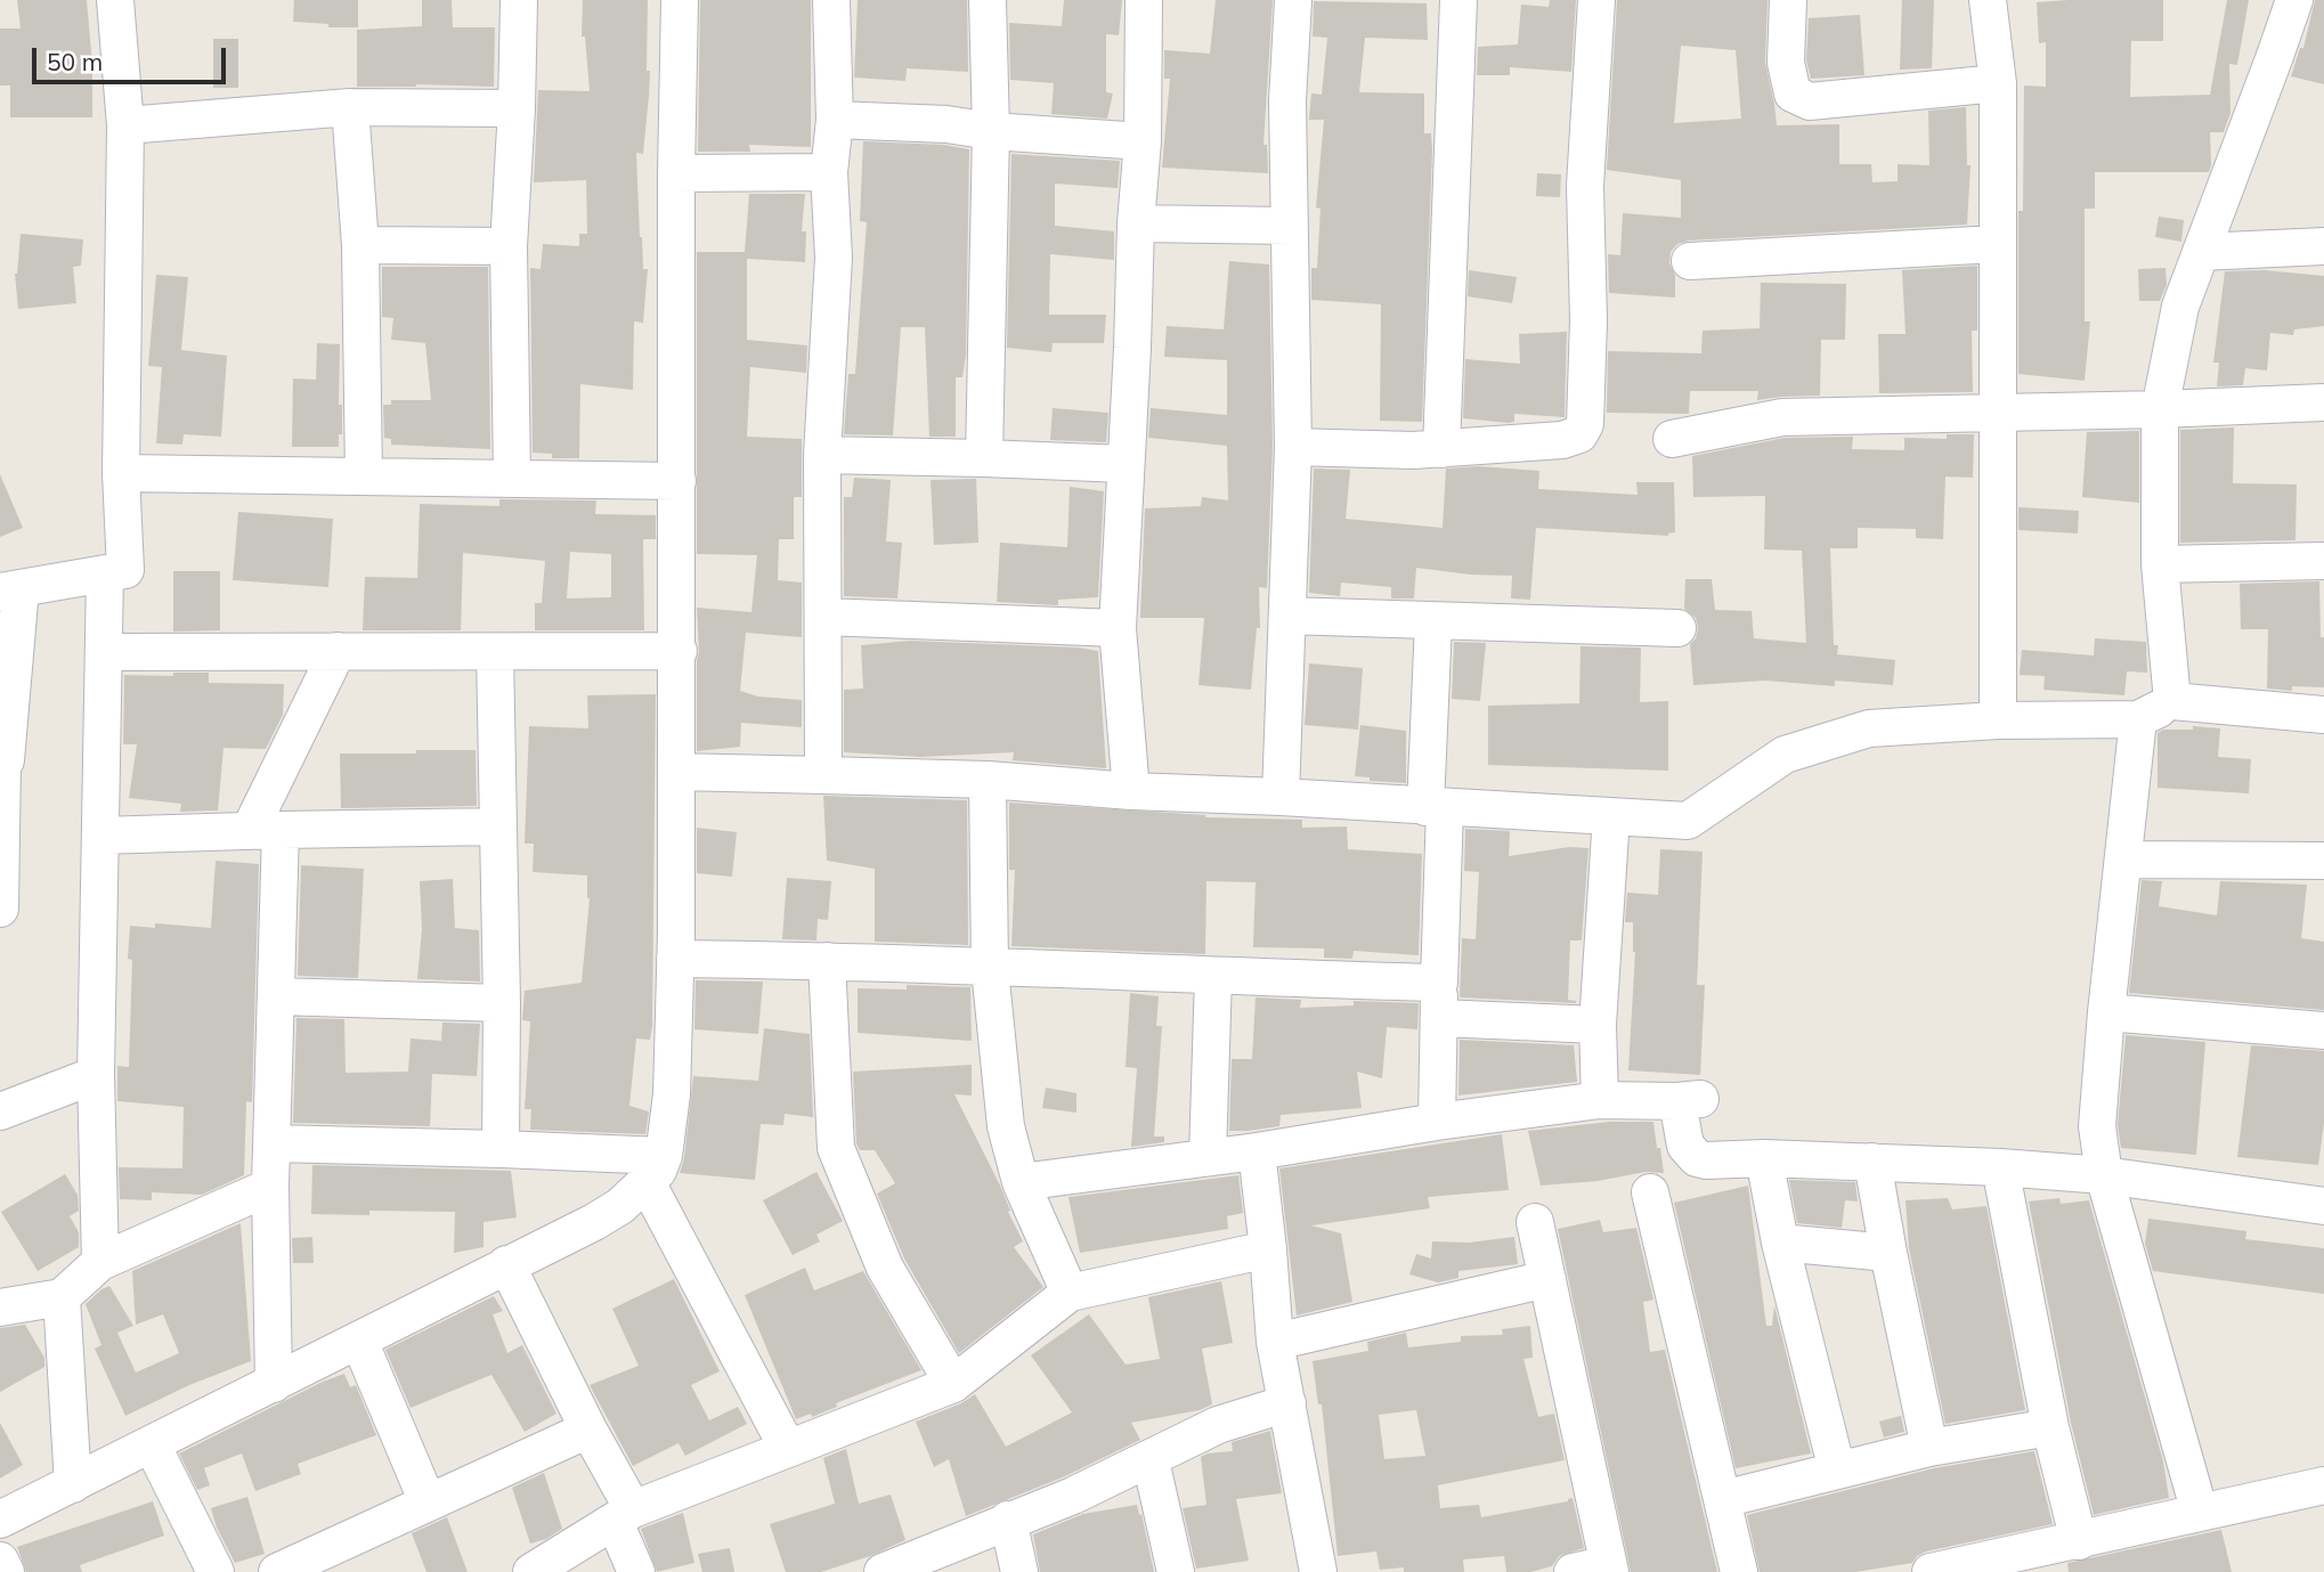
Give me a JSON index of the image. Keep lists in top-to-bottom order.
{
  "scale_bar": "50 m"
}
